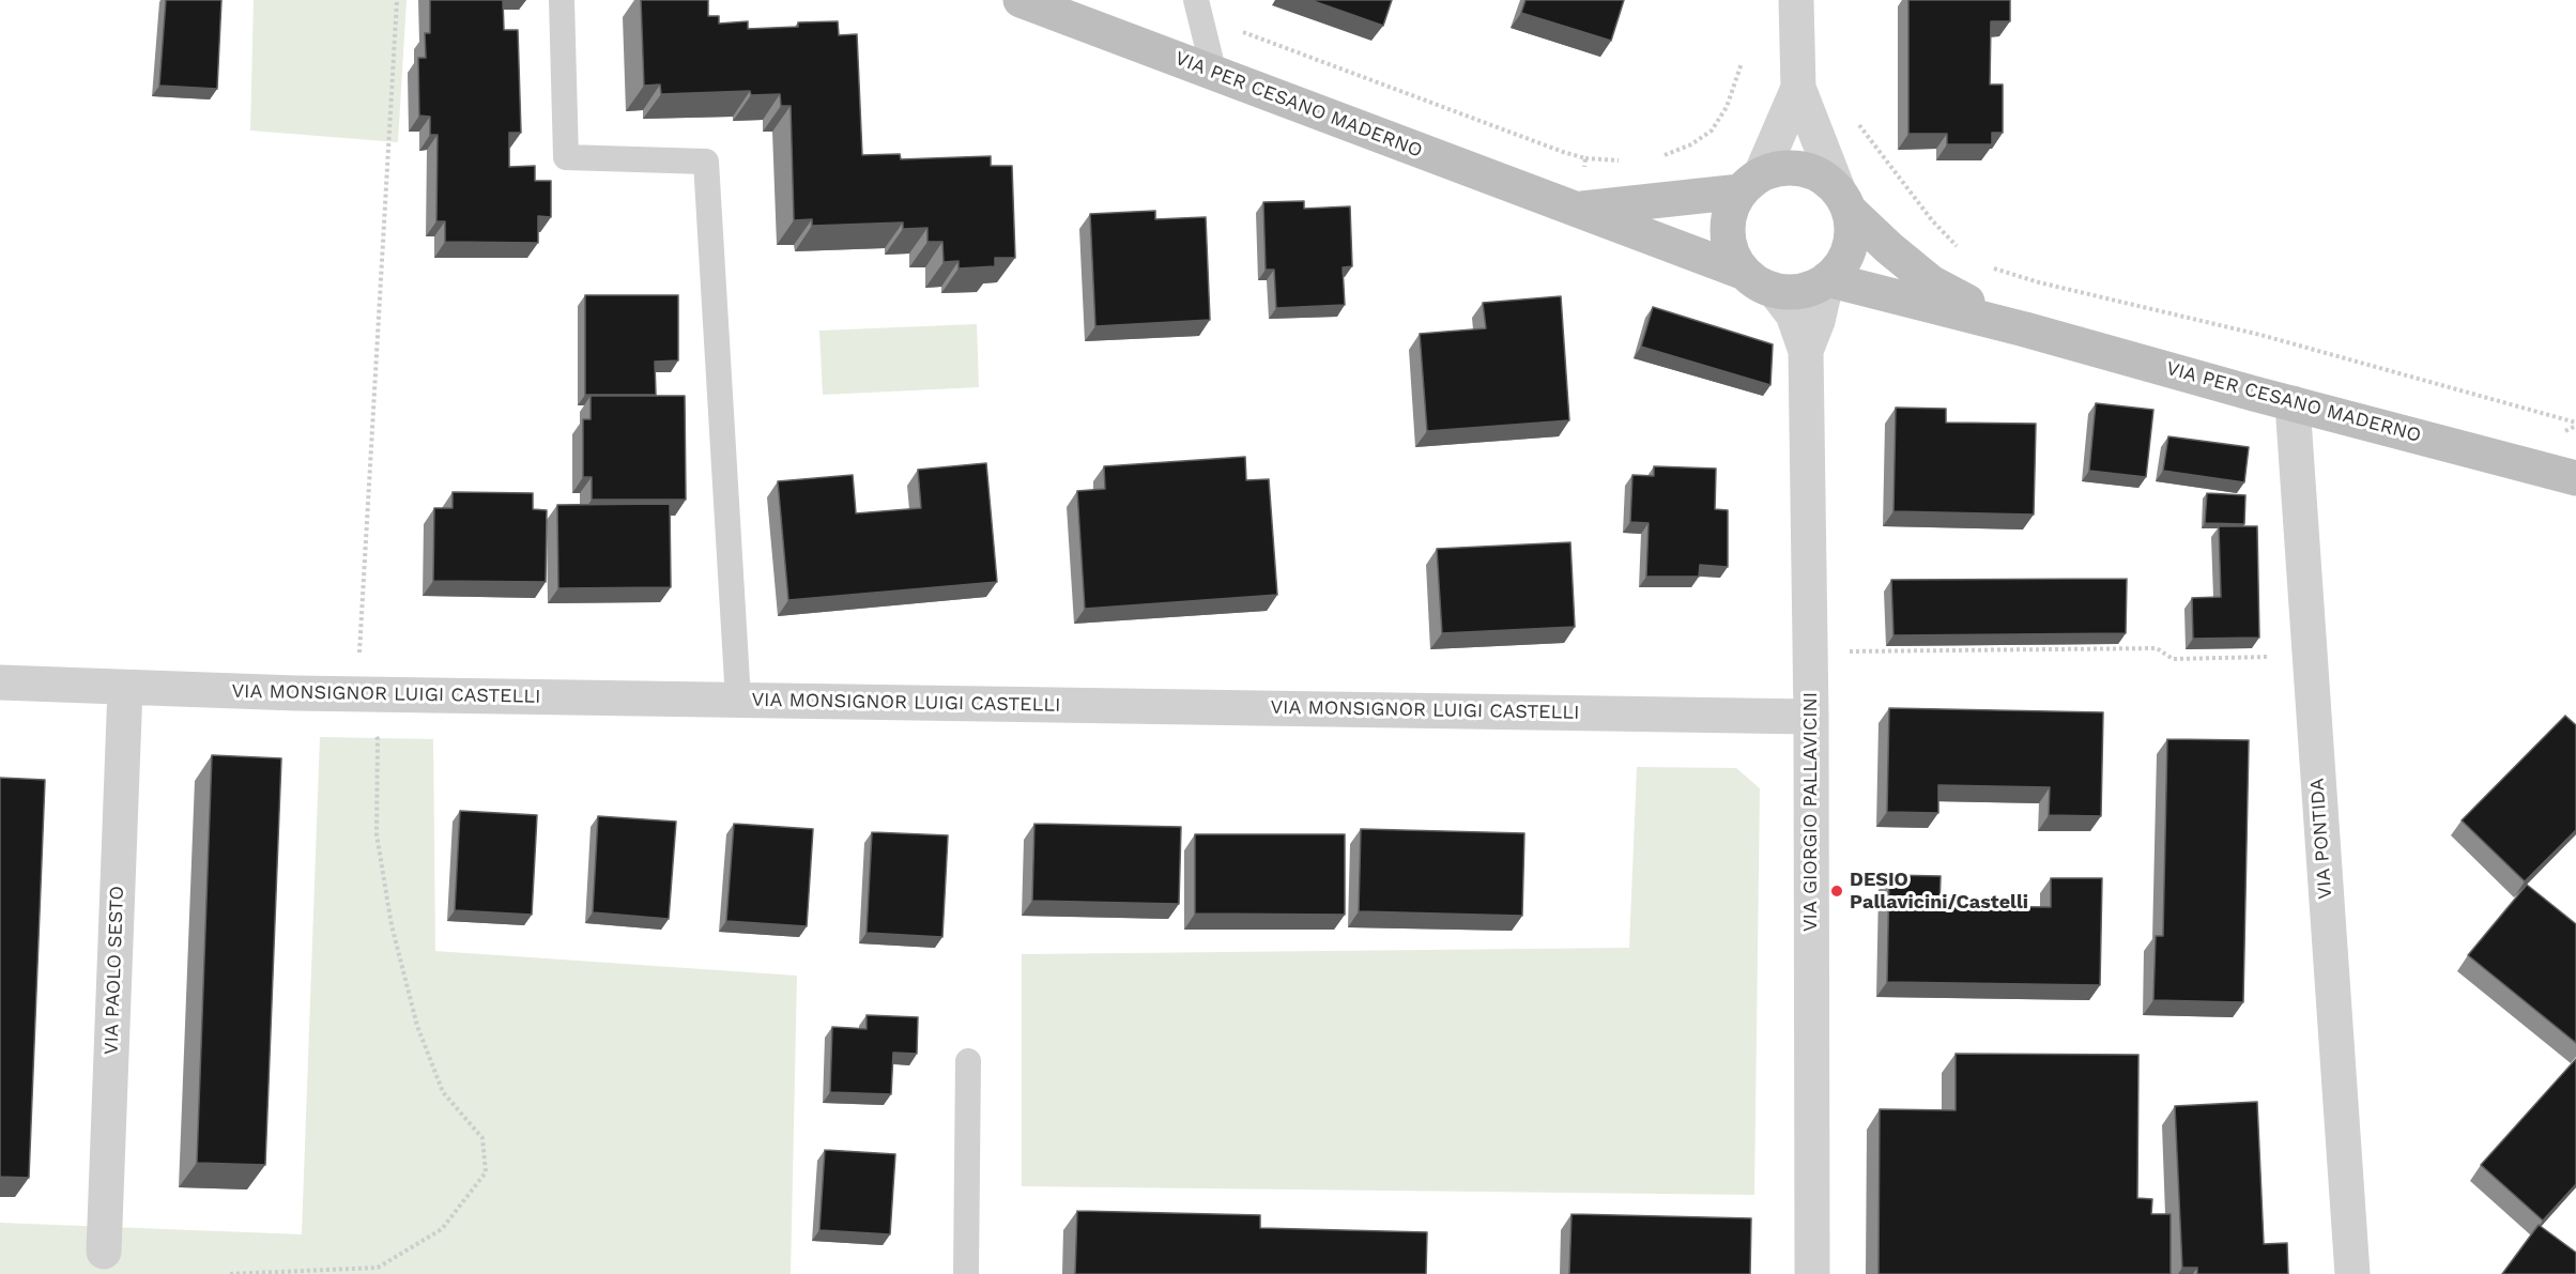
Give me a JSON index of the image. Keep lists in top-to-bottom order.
{
  "streets": {
    "main road": ["VIA PER CESANO MADERNO"],
    "street": [
      "VIA MONSIGNOR LUIGI CASTELLI",
      "VIA GIORGIO PALLAVICINI",
      "VIA PONTIDA",
      "VIA PAOLO SESTO"
    ]
  },
  "crossings": [
    ["VIA PER CESANO MADERNO", "VIA GIORGIO PALLAVICINI"],
    ["VIA PER CESANO MADERNO", "VIA PONTIDA"],
    ["VIA MONSIGNOR LUIGI CASTELLI", "VIA GIORGIO PALLAVICINI"],
    ["VIA MONSIGNOR LUIGI CASTELLI", "VIA PAOLO SESTO"]
  ],
  "places": ["DESIO Pallavicini/Castelli"]
}
